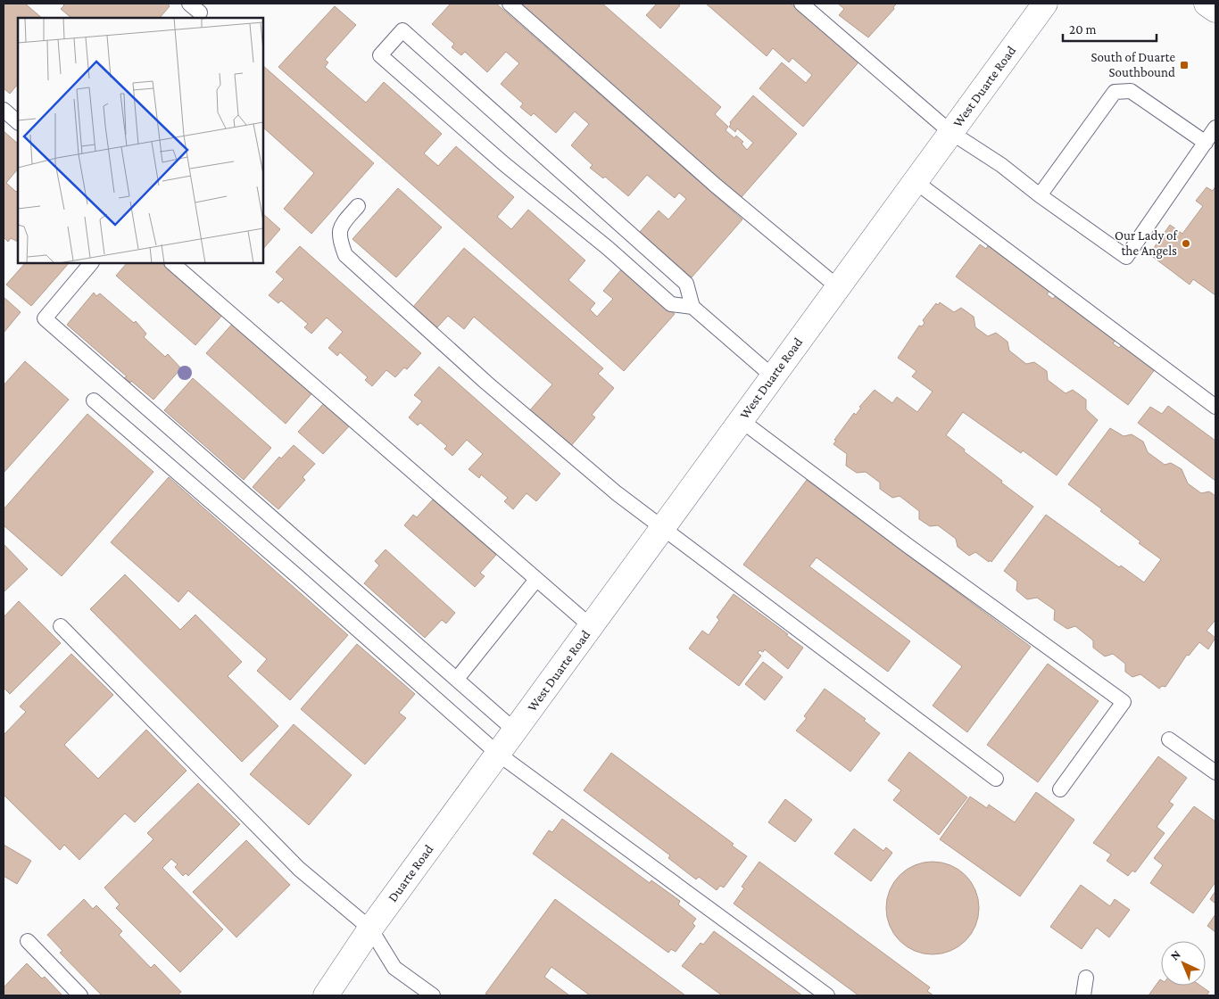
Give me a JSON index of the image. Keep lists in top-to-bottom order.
{
  "streets": {
    "main road": ["West Duarte Road", "Duarte Road"]
  },
  "crossings": [
    ["West Duarte Road", "Duarte Road"]
  ],
  "places": {
    "transit": ["South of Duarte Southbound"],
    "other": ["Our Lady of the Angels"]
  },
  "scale_bar": "20 m",
  "north": "top left"
}
